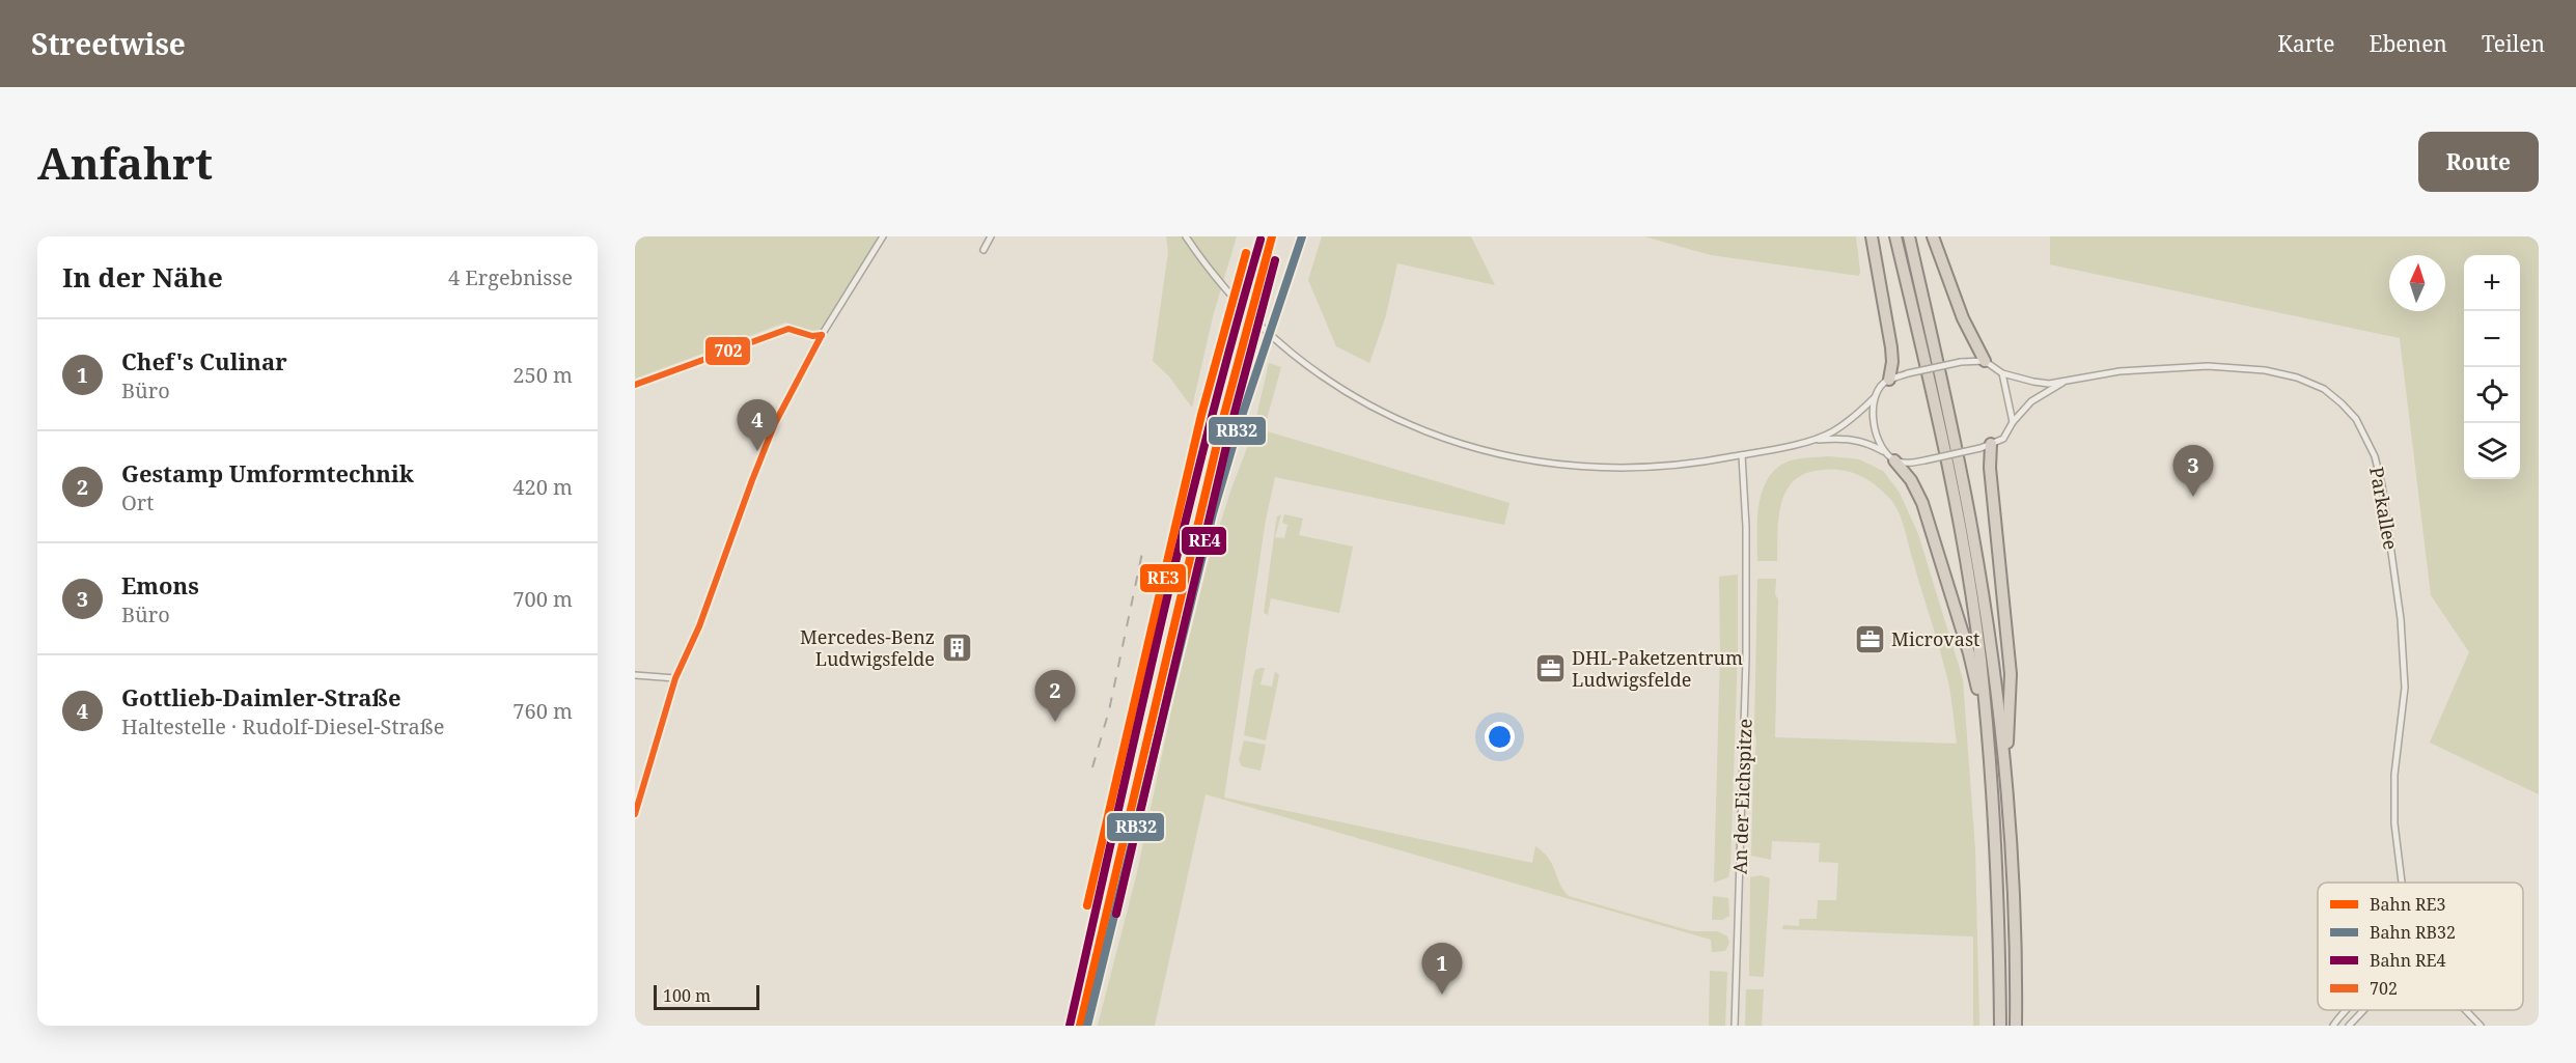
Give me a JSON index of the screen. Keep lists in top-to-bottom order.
{
  "streets": {
    "street": ["Parkallee", "An der Eichspitze"]
  },
  "places": {
    "office": ["Microvast", "DHL-Paketzentrum Ludwigsfelde"],
    "building": ["Mercedes-Benz Ludwigsfelde"]
  },
  "lines": [
    "rail line RE3",
    "rail line RB32",
    "rail line RE4",
    "transit line 702"
  ],
  "legend": [
    "Bahn RE3",
    "Bahn RB32",
    "Bahn RE4",
    "702"
  ],
  "scale_bar": "100 m",
  "north": "top",
  "page": {
    "header": "Streetwise",
    "nav": ["Karte", "Ebenen", "Teilen"],
    "buttons": "Route",
    "title": "Anfahrt",
    "heading": ["In der Nähe", "4 Ergebnisse"],
    "map_buttons": ["+", "−"],
    "list": [
      {
        "mark": "1",
        "name": "Chef's Culinar",
        "note": "Büro",
        "value": "250 m"
      },
      {
        "mark": "2",
        "name": "Gestamp Umformtechnik",
        "note": "Ort",
        "value": "420 m"
      },
      {
        "mark": "3",
        "name": "Emons",
        "note": "Büro",
        "value": "700 m"
      },
      {
        "mark": "4",
        "name": "Gottlieb-Daimler-Straße",
        "note": "Haltestelle · Rudolf-Diesel-Straße",
        "value": "760 m"
      }
    ],
    "pins": [
      "4",
      "3",
      "2",
      "1"
    ],
    "scale": "100 m"
  }
}
